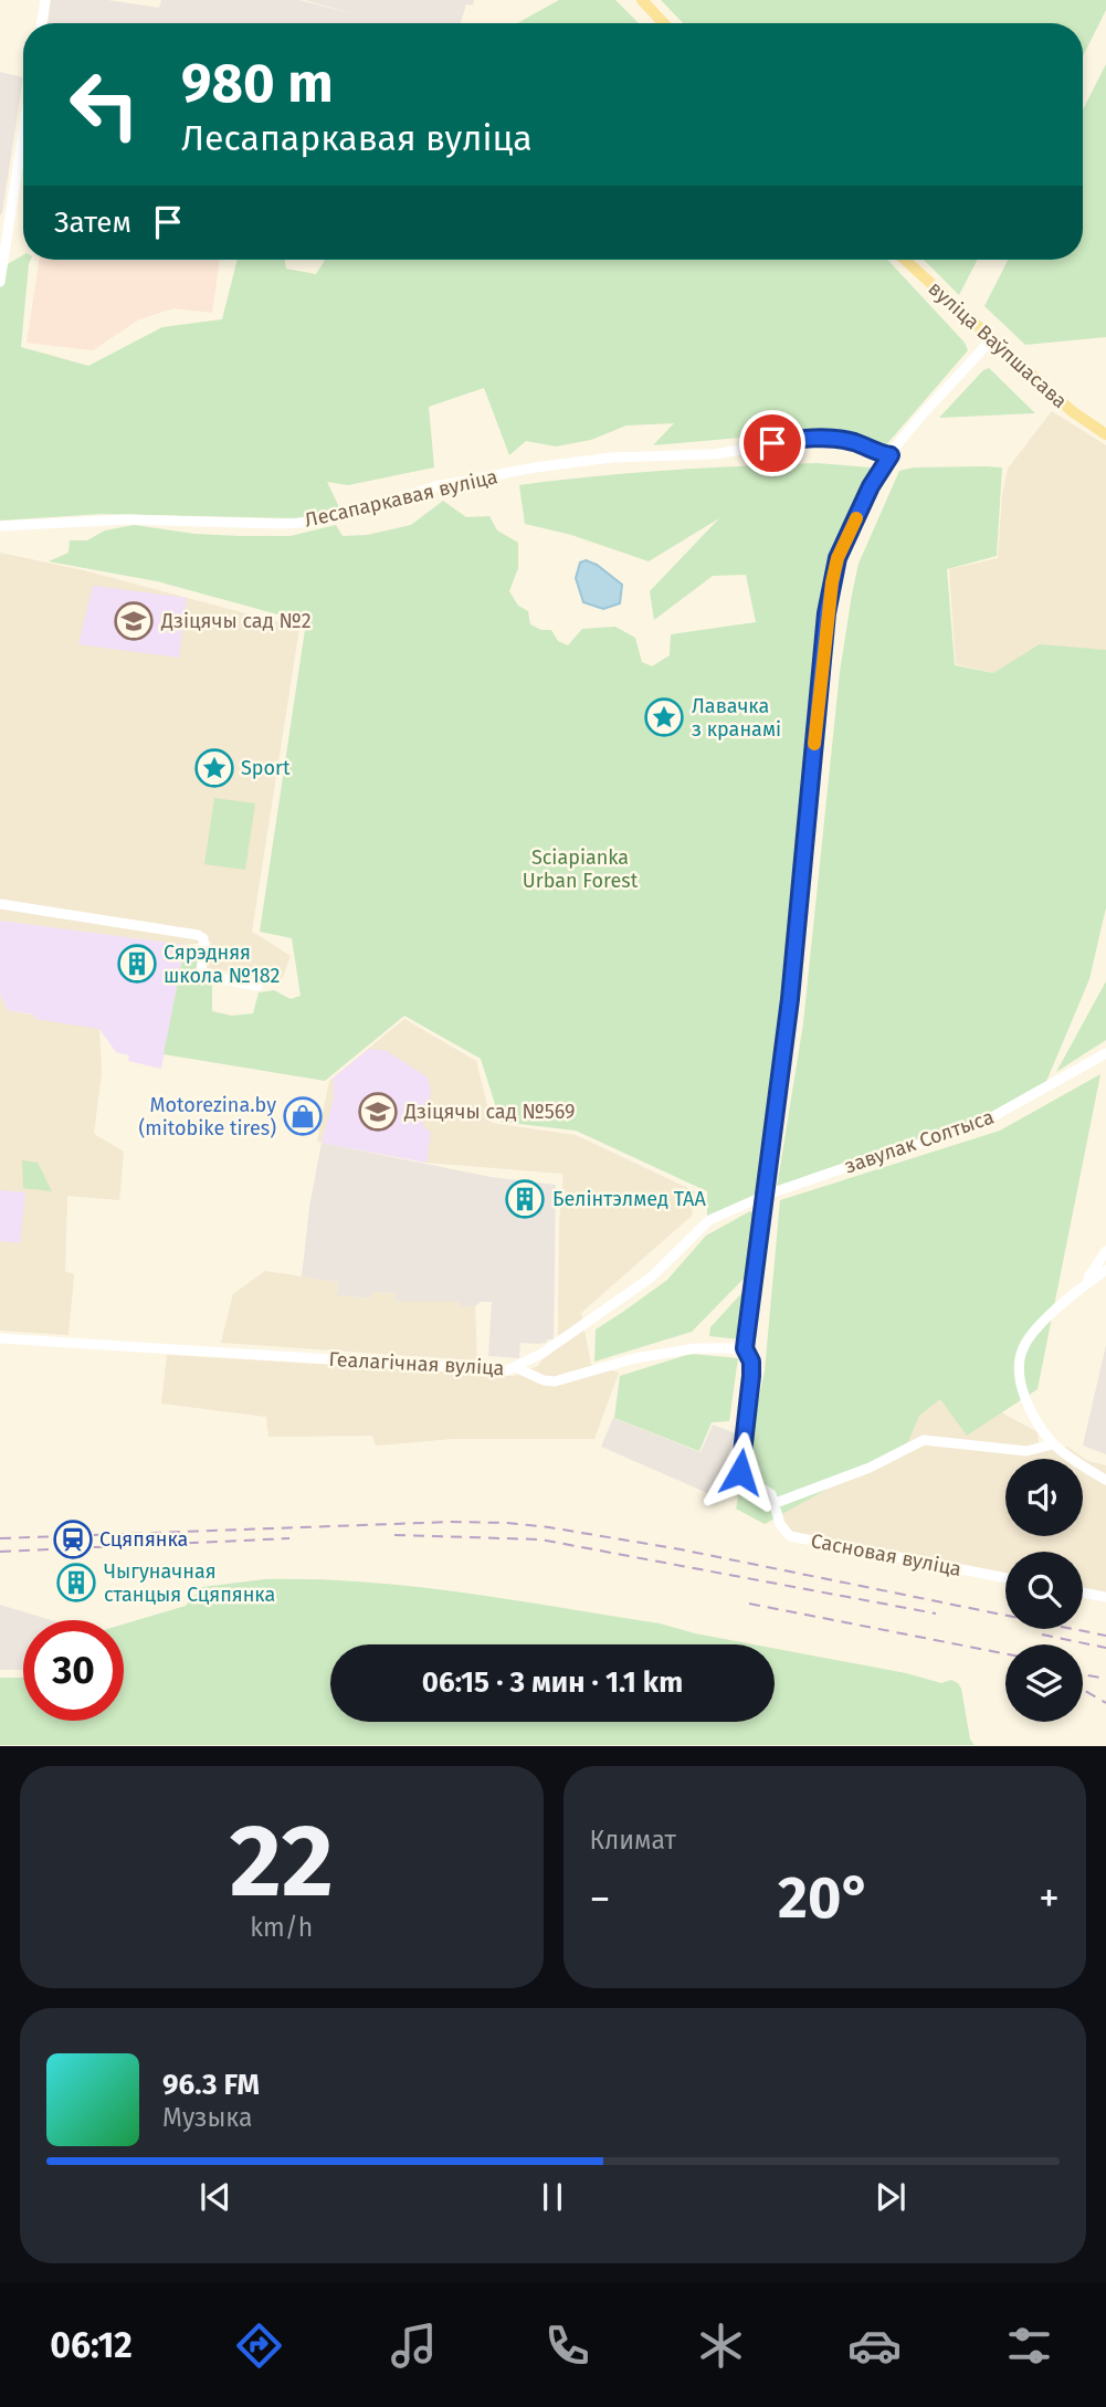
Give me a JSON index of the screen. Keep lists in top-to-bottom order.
{
  "streets": {
    "main road": ["вуліца Ваўпшасава"],
    "street": [
      "Лесапаркавая вуліца",
      "завулак Солтыса",
      "Геалагічная вуліца",
      "Сасновая вуліца"
    ]
  },
  "crossings": [
    ["завулак Солтыса", "Геалагічная вуліца"]
  ],
  "parks": ["Sciapianka Urban Forest"],
  "places": {
    "school or university": ["Дзіцячы сад №2", "Дзіцячы сад №569"],
    "place": ["Лавачка з кранамі", "Sport"],
    "building": ["Сярэдняя школа №182", "Белінтэлмед ТАА", "Чыгуначная станцыя Сцяпянка"],
    "shop": ["Motorezina.by (mitobike tires)"],
    "station": ["Сцяпянка"]
  },
  "page": {
    "turn": ["980 m", "Лесапаркавая вуліца"],
    "then": "Затем",
    "limit": "30",
    "trip": "06:15 · 3 мин · 1.1 km",
    "tile": [
      ["22", "km/h"],
      "Климат"
    ],
    "heat": ["−", "20°", "+"],
    "song": ["96.3 FM", "Музыка"],
    "tabs": "06:12"
  }
}
